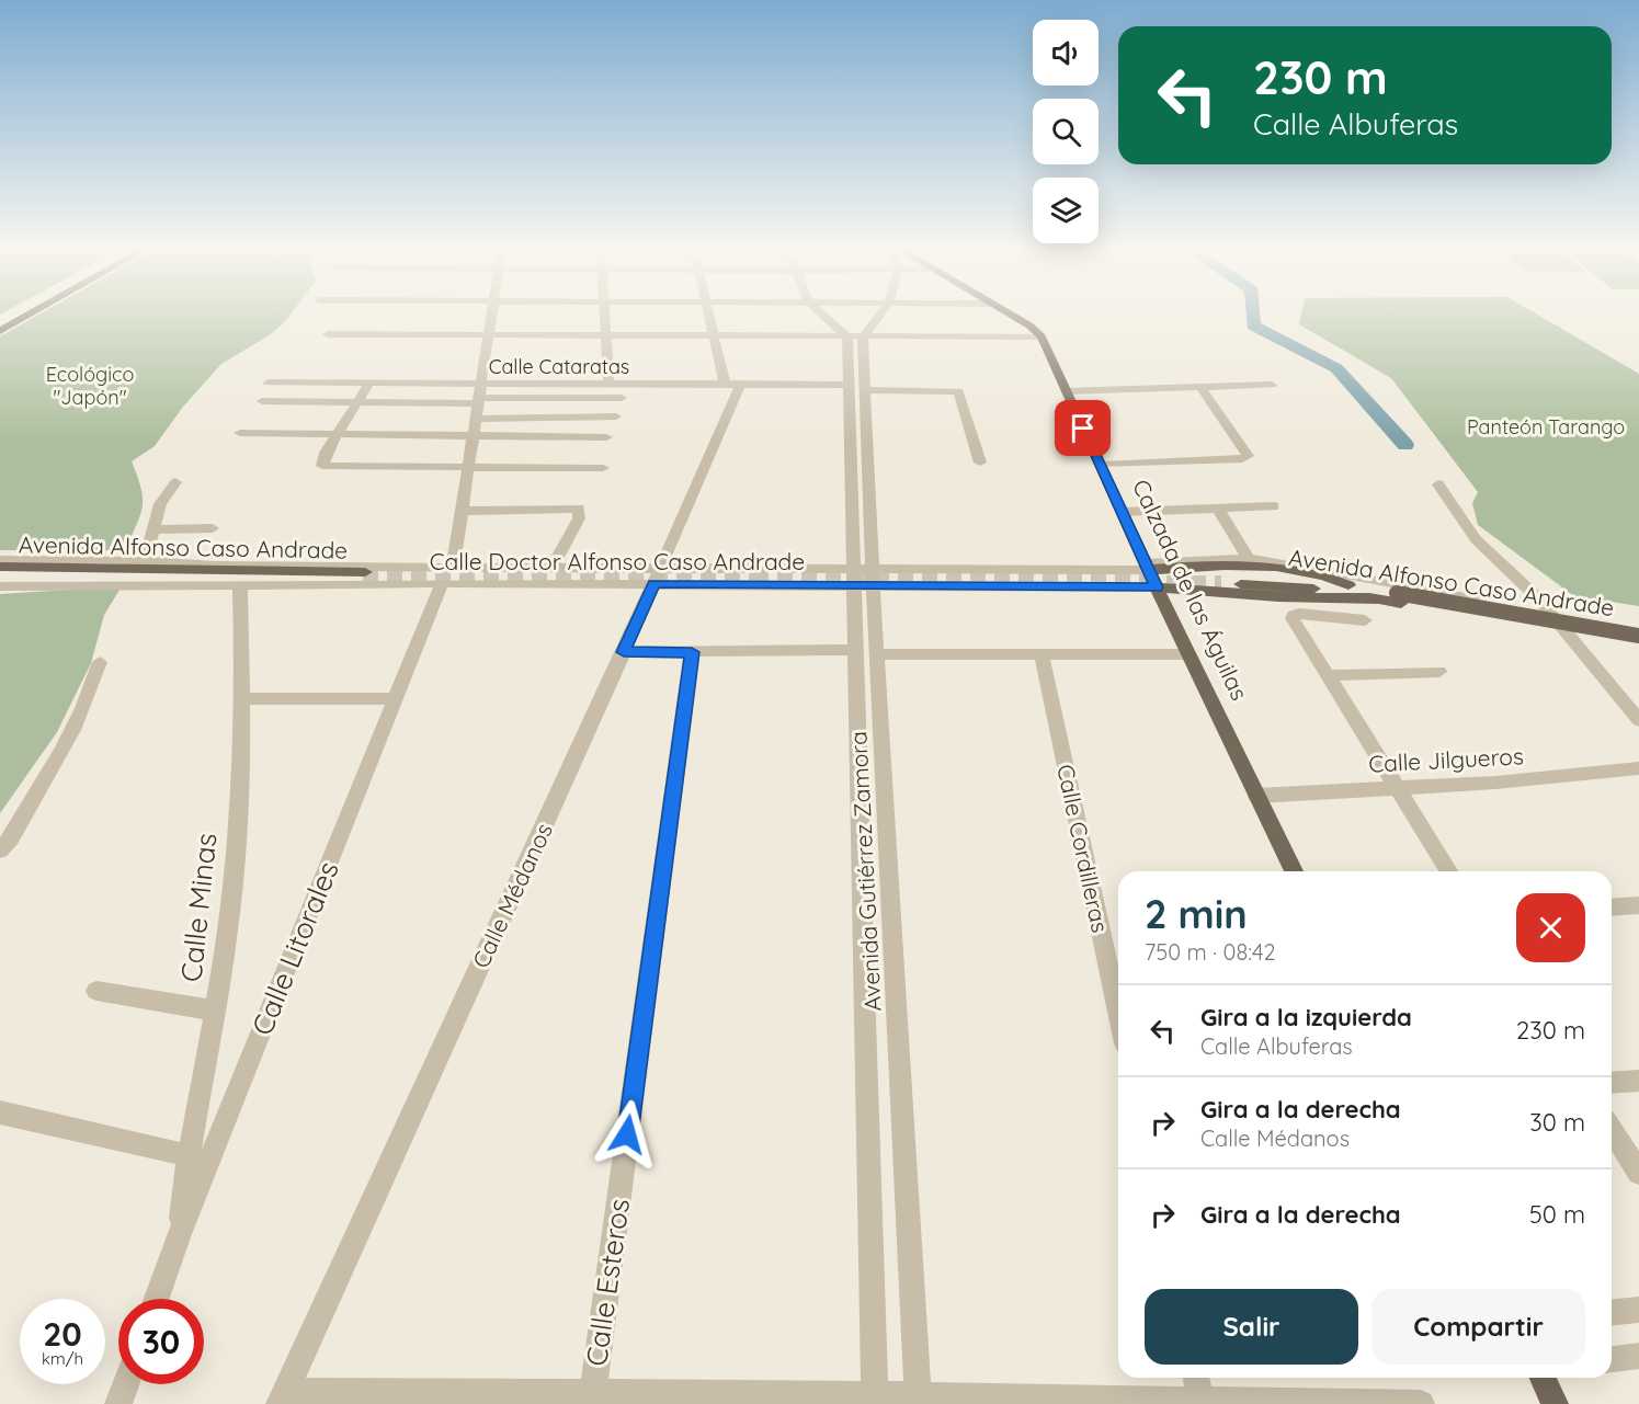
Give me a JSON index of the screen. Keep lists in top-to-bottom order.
{
  "streets": {
    "main road": ["Avenida Alfonso Caso Andrade", "Calzada de las Águilas"],
    "street": [
      "Calle Cataratas",
      "Calle Doctor Alfonso Caso Andrade",
      "Calle Jilgueros",
      "Calle Cordilleras",
      "Avenida Gutiérrez Zamora",
      "Calle Médanos",
      "Calle Minas",
      "Calle Litorales",
      "Calle Esteros"
    ]
  },
  "crossings": [
    ["Calle Cataratas", "Avenida Gutiérrez Zamora"],
    ["Calle Cataratas", "Calle Médanos"],
    ["Avenida Alfonso Caso Andrade", "Calle Doctor Alfonso Caso Andrade"],
    ["Avenida Alfonso Caso Andrade", "Calzada de las Águilas"],
    ["Calle Doctor Alfonso Caso Andrade", "Calzada de las Águilas"],
    ["Calle Doctor Alfonso Caso Andrade", "Avenida Gutiérrez Zamora"],
    ["Calle Doctor Alfonso Caso Andrade", "Calle Médanos"],
    ["Calle Doctor Alfonso Caso Andrade", "Calle Minas"],
    ["Calle Doctor Alfonso Caso Andrade", "Calle Litorales"],
    ["Calzada de las Águilas", "Calle Jilgueros"],
    ["Calle Minas", "Calle Litorales"]
  ],
  "parks": ["Ecológico \"Japón\"", "Panteón Tarango"],
  "page": {
    "turn": ["230 m", "Calle Albuferas"],
    "heading": ["2 min", "750 m · 08:42"],
    "list": [
      {
        "name": "Gira a la izquierda",
        "note": "Calle Albuferas",
        "value": "230 m"
      },
      {
        "name": "Gira a la derecha",
        "note": "Calle Médanos",
        "value": "30 m"
      },
      {
        "name": "Gira a la derecha",
        "value": "50 m"
      }
    ],
    "buttons": ["Salir", "Compartir"],
    "speed": "20 km/h",
    "limit": "30"
  }
}
